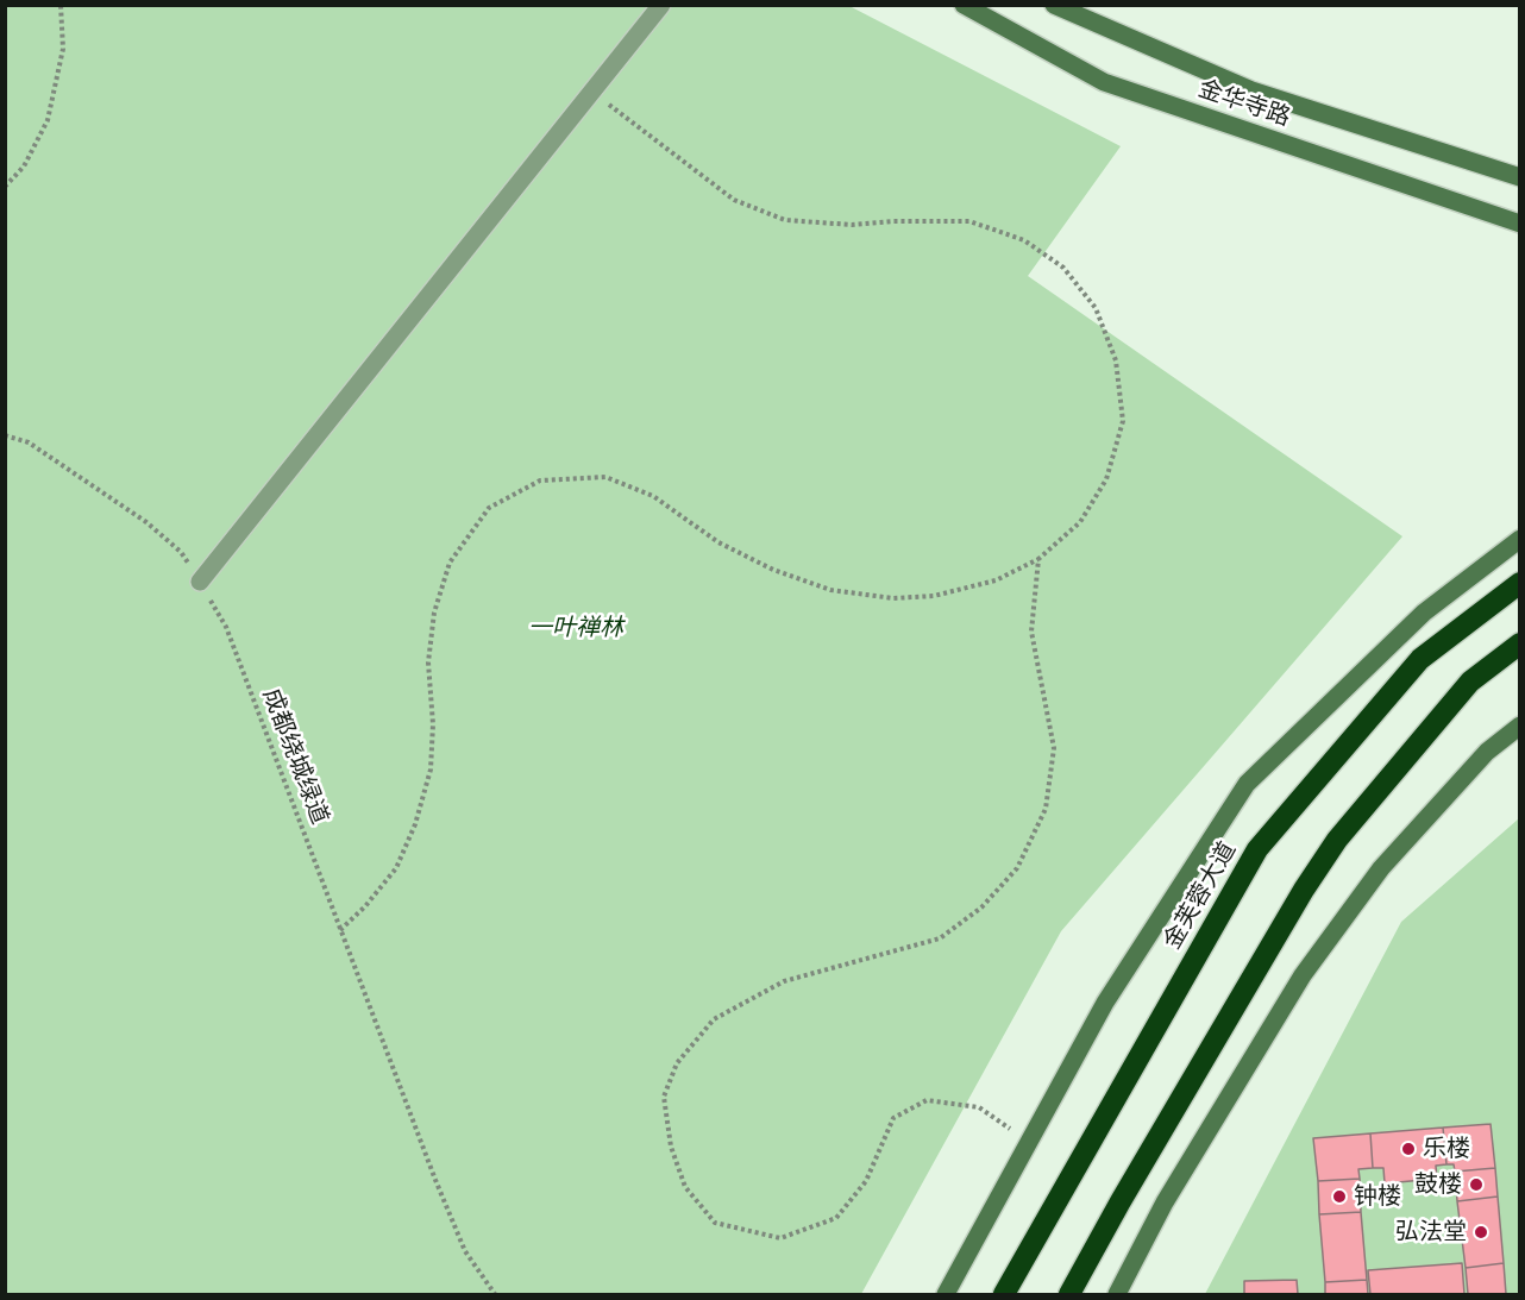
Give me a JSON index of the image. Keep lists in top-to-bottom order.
{
  "streets": {
    "highway": ["金芙蓉大道"],
    "street": ["金华寺路"],
    "path": ["成都绕城绿道"]
  },
  "parks": ["一叶禅林"],
  "places": [
    "乐楼",
    "鼓楼",
    "钟楼",
    "弘法堂"
  ]
}
